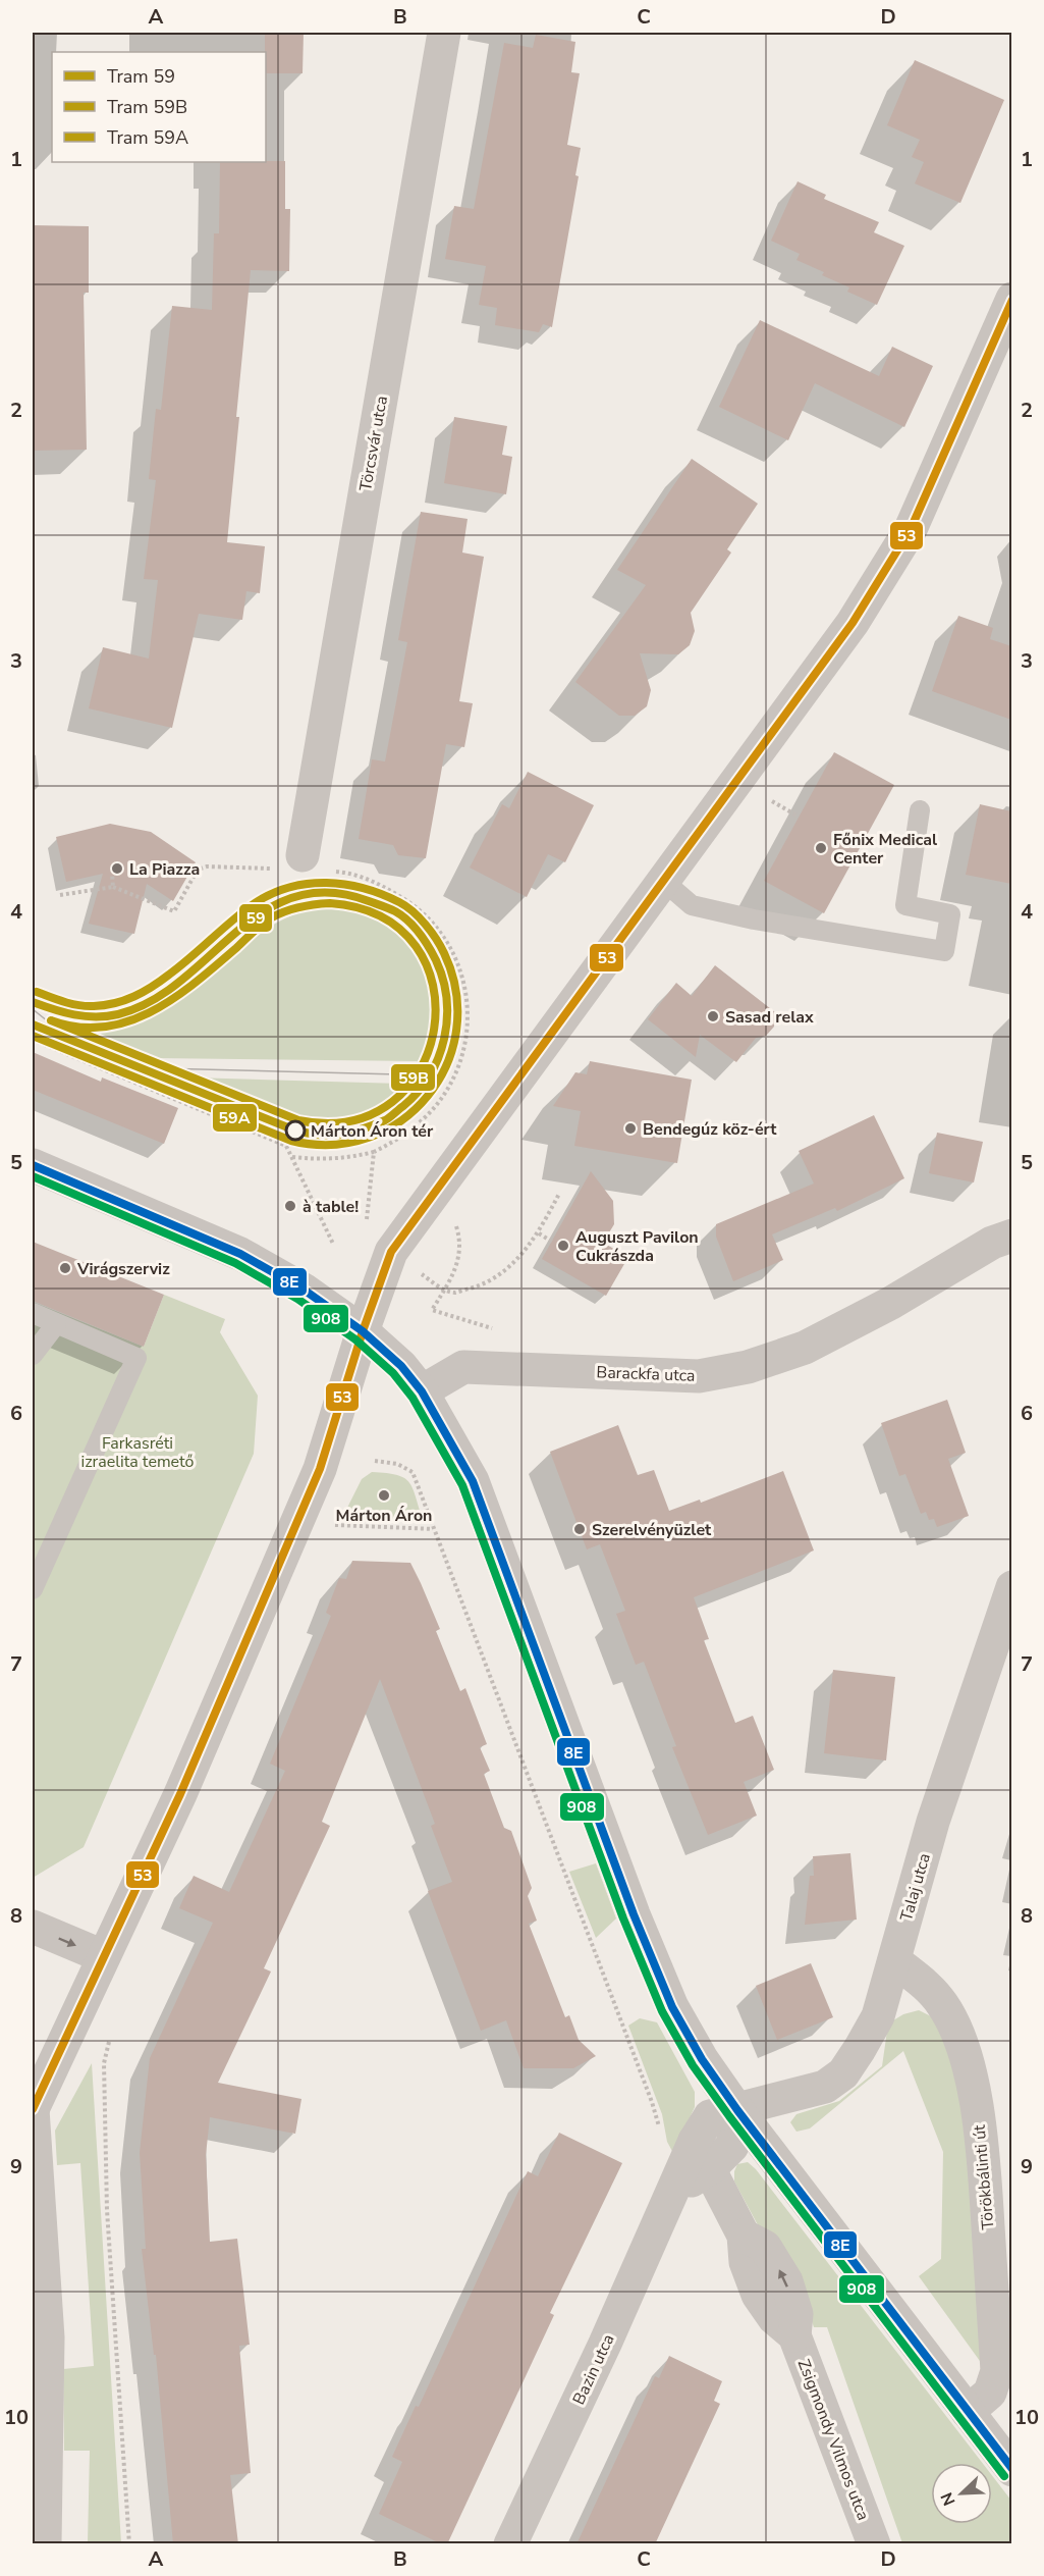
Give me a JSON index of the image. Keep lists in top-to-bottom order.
{
  "streets": {
    "street": [
      "Törcsvár utca",
      "Barackfa utca",
      "Talaj utca",
      "Törökbálinti út",
      "Bazin utca",
      "Zsigmondy Vilmos utca"
    ]
  },
  "crossings": [
    ["Talaj utca", "Törökbálinti út"],
    ["Talaj utca", "Bazin utca"],
    ["Bazin utca", "Zsigmondy Vilmos utca"]
  ],
  "parks": ["Farkasréti izraelita temető"],
  "places": [
    "Főnix Medical Center",
    "La Piazza",
    "Sasad relax",
    "Bendegúz köz-ért",
    "Márton Áron tér",
    "à table!",
    "Auguszt Pavilon Cukrászda",
    "Virágszerviz",
    "Márton Áron",
    "Szerelvényüzlet"
  ],
  "lines": [
    "transit line 53",
    "tram line 59A",
    "tram line 59",
    "tram line 59B",
    "transit line 8E",
    "transit line 908"
  ],
  "legend": ["Tram 59", "Tram 59B", "Tram 59A"],
  "north": "bottom left",
  "grid": {
    "columns": [
      "A",
      "B",
      "C",
      "D"
    ],
    "rows": [
      "1",
      "2",
      "3",
      "4",
      "5",
      "6",
      "7",
      "8",
      "9",
      "10"
    ]
  }
}
